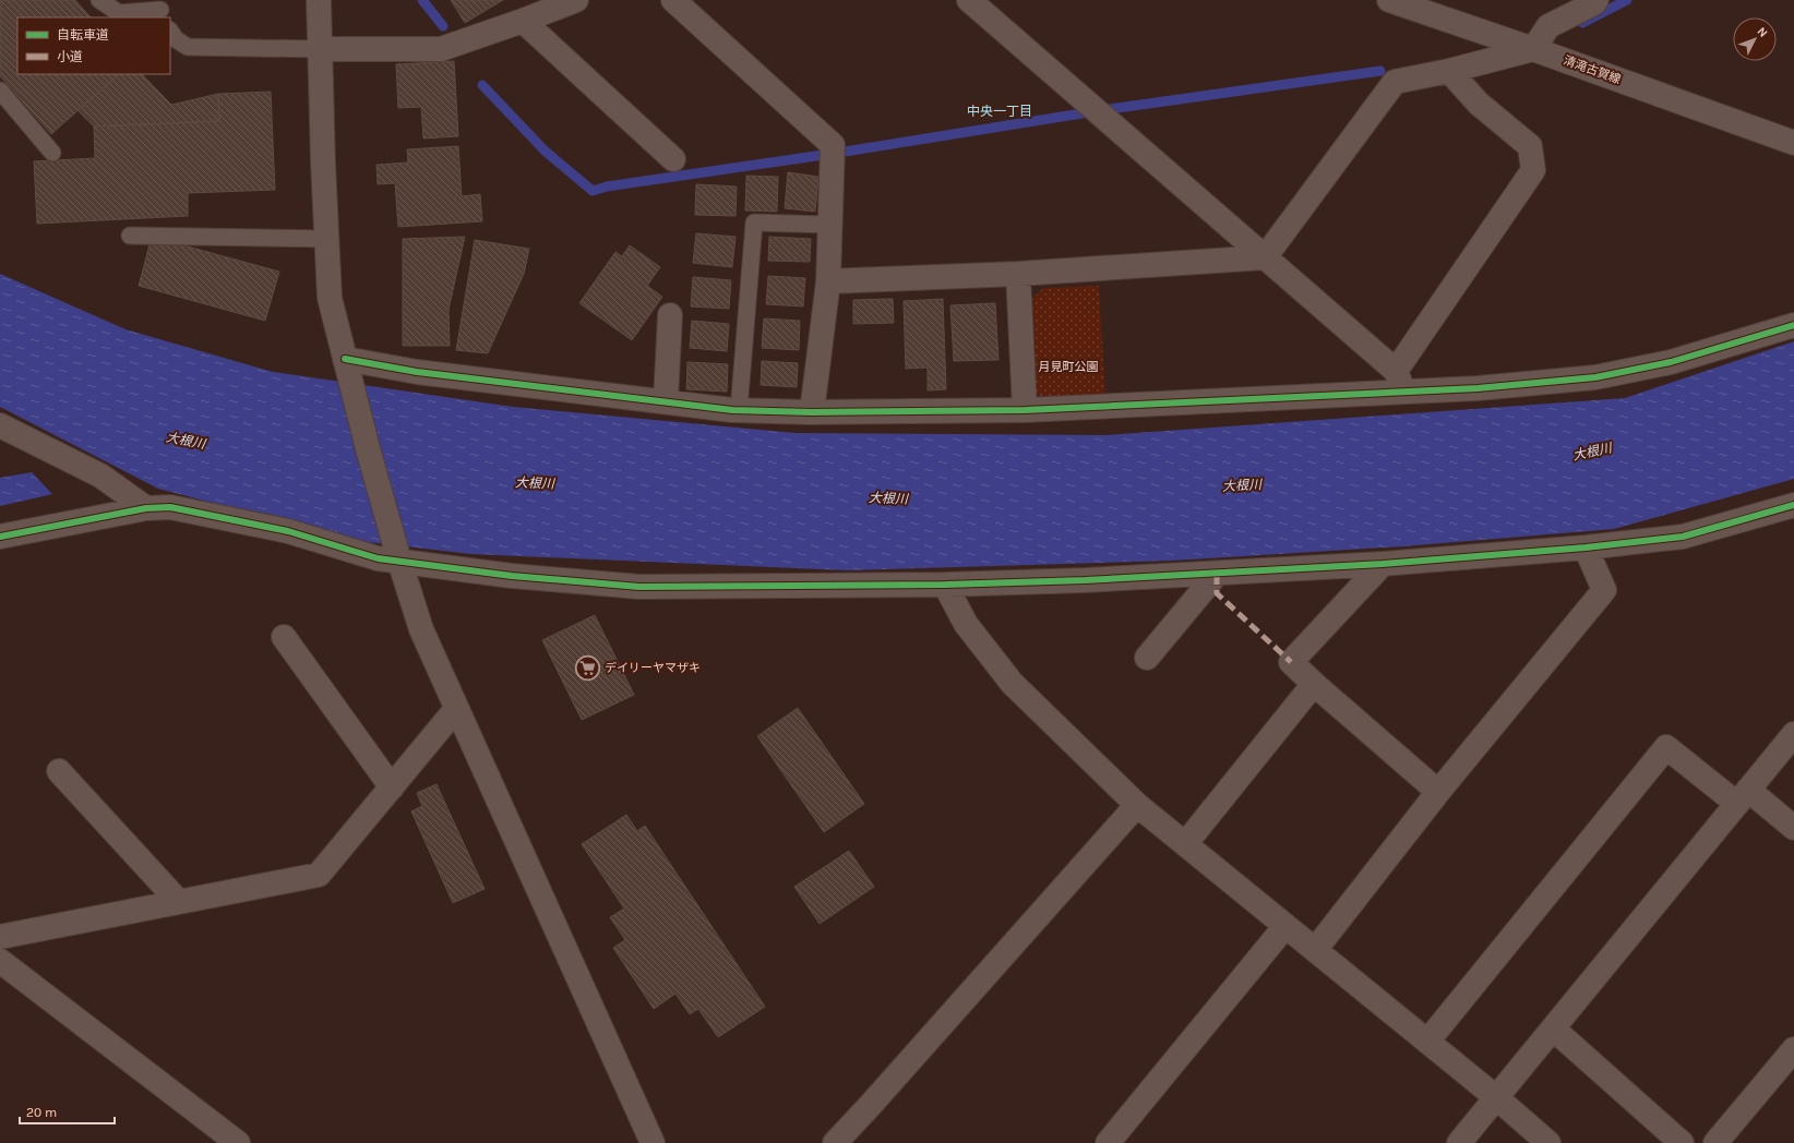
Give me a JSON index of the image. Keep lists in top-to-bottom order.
{
  "streets": {
    "street": ["清滝古賀線"]
  },
  "districts": ["中央一丁目"],
  "water": ["大根川"],
  "parks": ["月見町公園"],
  "places": {
    "supermarket": ["デイリーヤマザキ"]
  },
  "legend": ["自転車道", "小道"],
  "scale_bar": "20 m",
  "north": "top right"
}
